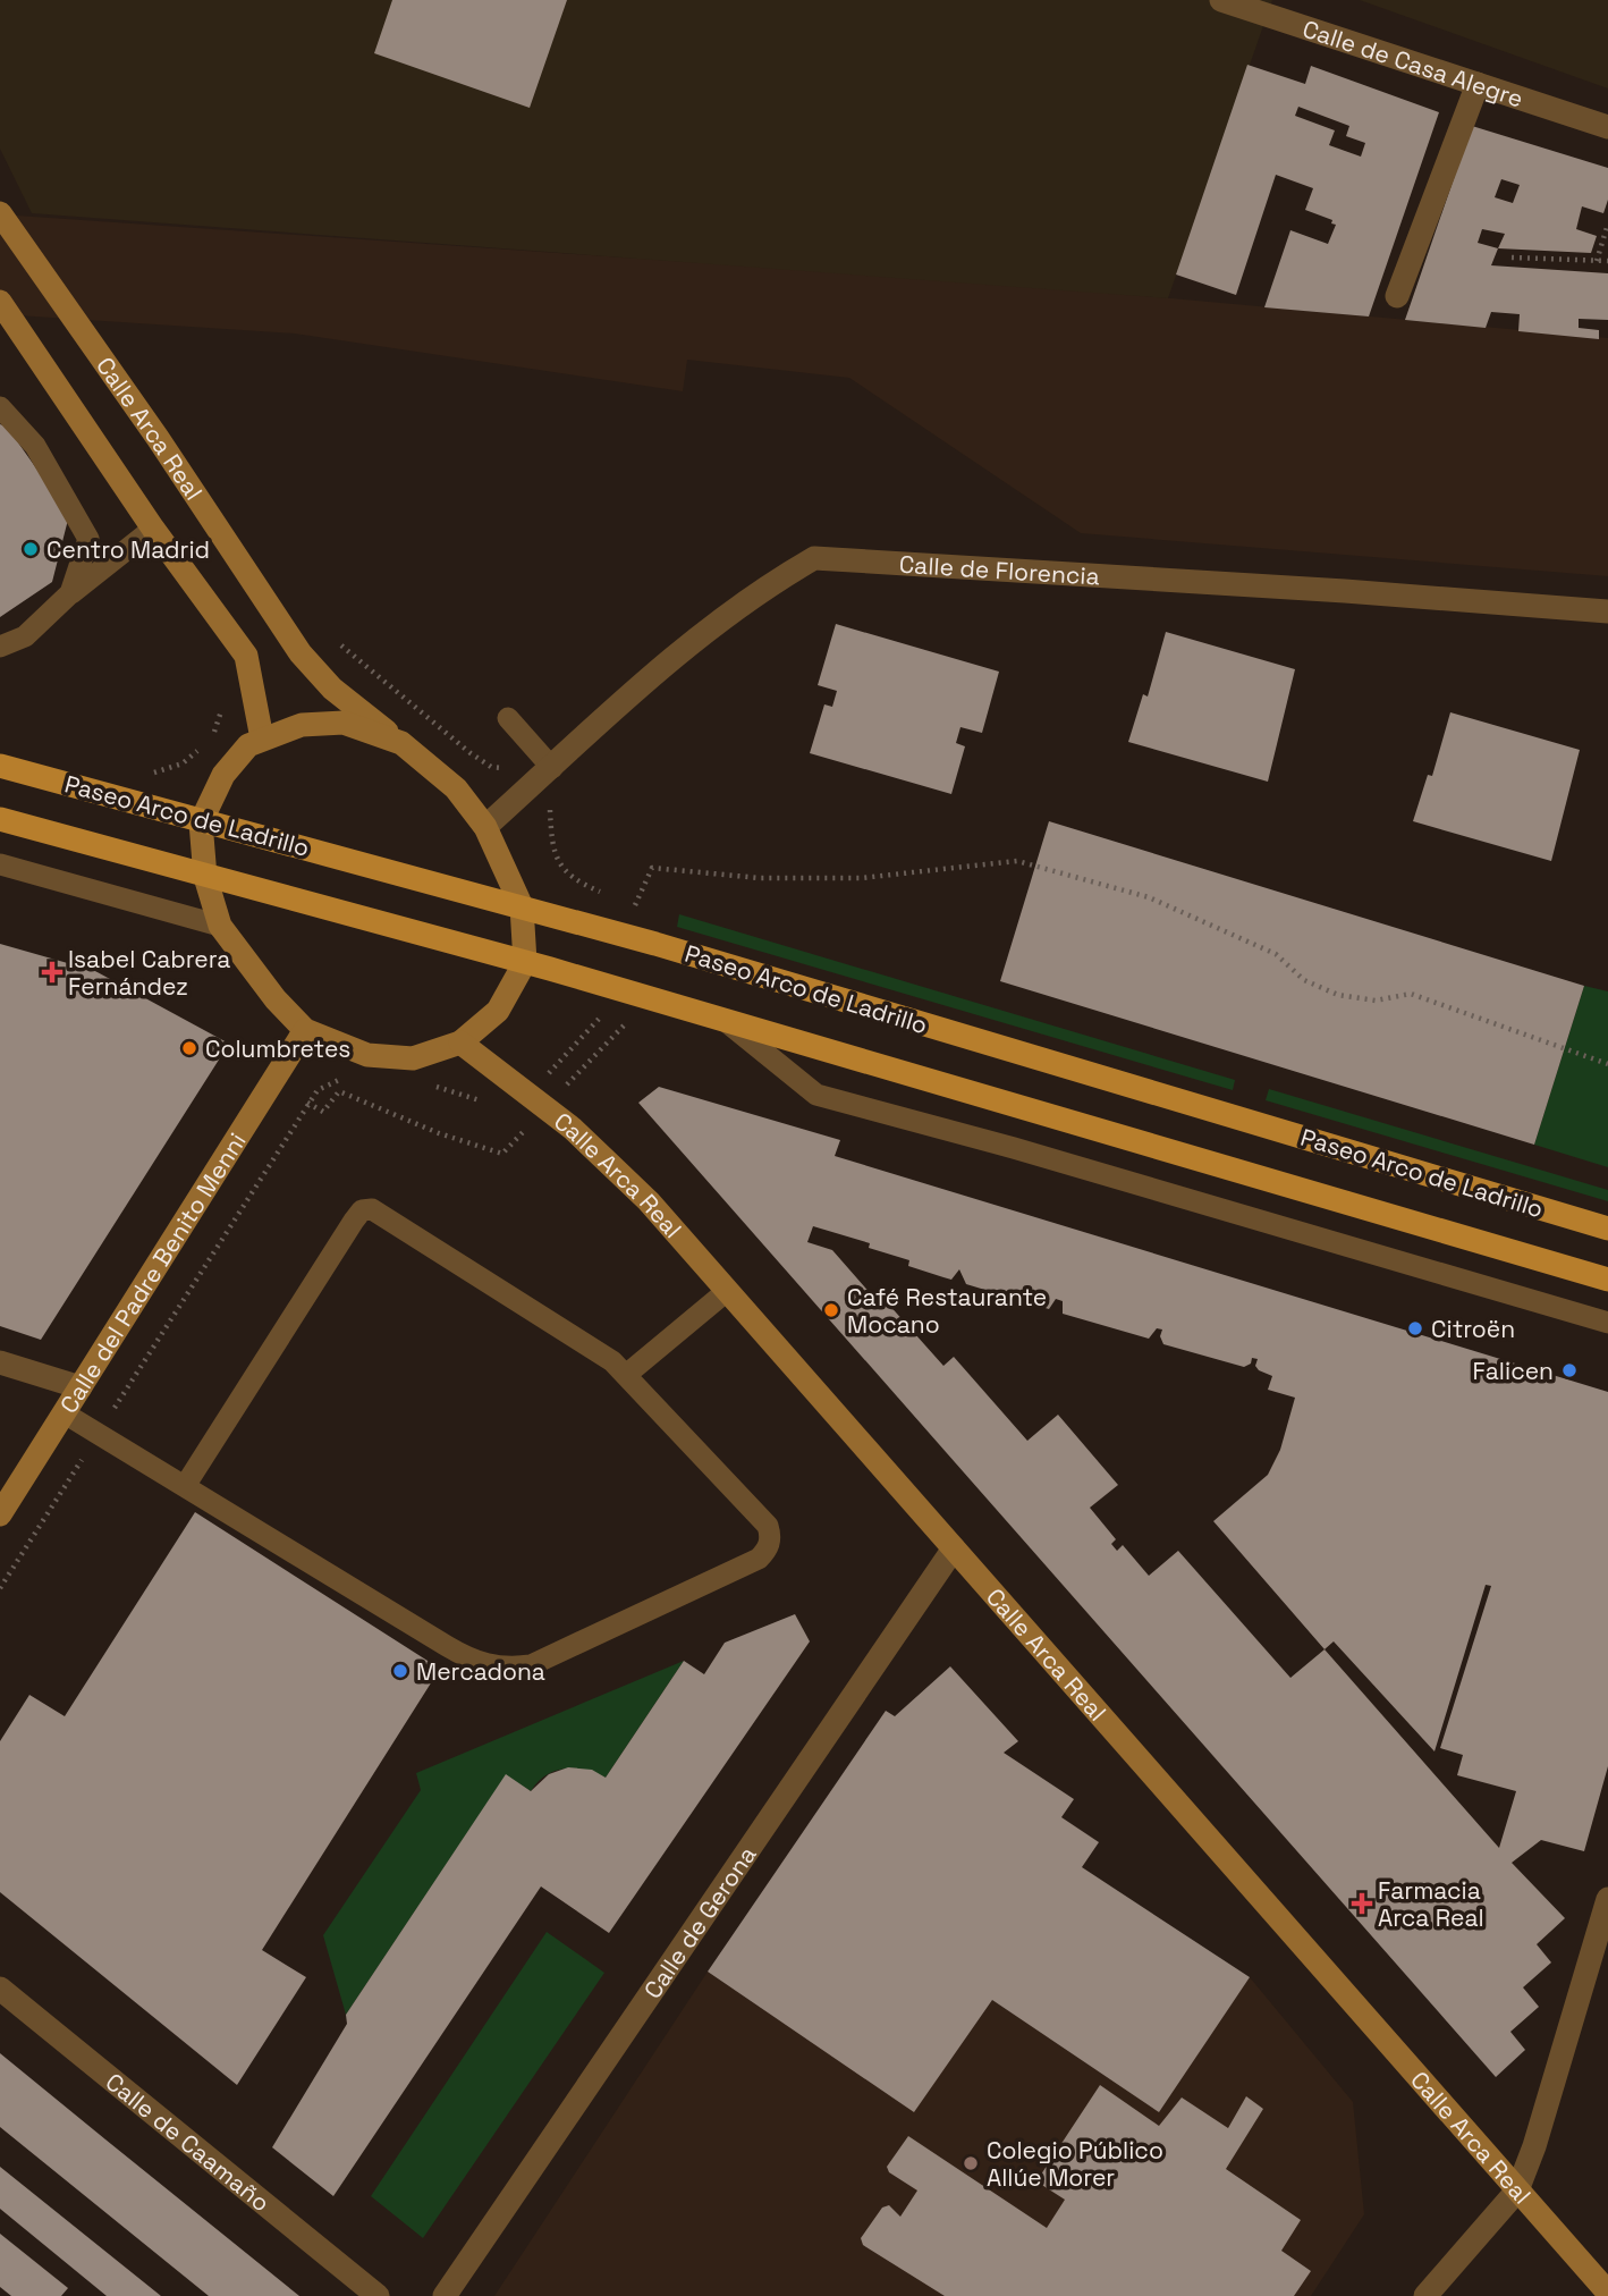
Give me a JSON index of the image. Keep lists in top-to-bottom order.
{
  "streets": {
    "main road": ["Calle Arca Real", "Paseo Arco de Ladrillo", "Calle del Padre Benito Menni"],
    "street": [
      "Calle de Casa Alegre",
      "Calle de Florencia",
      "Calle de Gerona",
      "Calle de Caamaño"
    ]
  },
  "crossings": [
    ["Calle Arca Real", "Calle de Florencia"],
    ["Calle Arca Real", "Paseo Arco de Ladrillo"],
    ["Calle Arca Real", "Calle de Gerona"]
  ],
  "places": {
    "other": [
      "Centro Madrid",
      "Columbretes",
      "Café Restaurante Mocano",
      "Citroën",
      "Falicen",
      "Mercadona",
      "Colegio Público Allúe Morer"
    ],
    "health": ["Isabel Cabrera Fernández", "Farmacia Arca Real"]
  }
}
